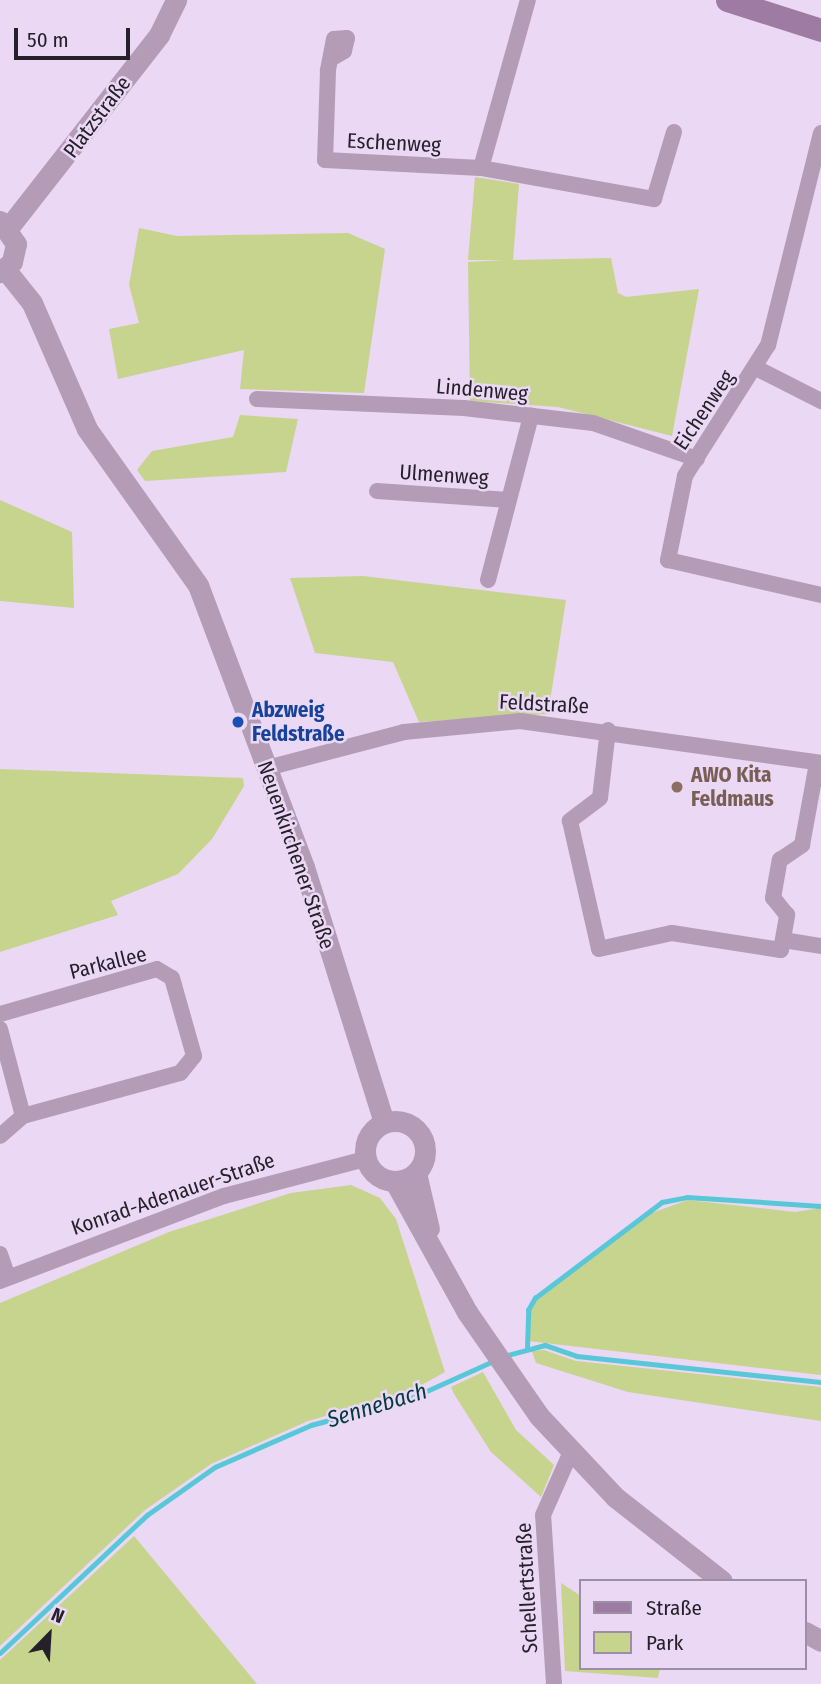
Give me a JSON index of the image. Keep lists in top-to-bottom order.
{
  "streets": {
    "street": [
      "Platzstraße",
      "Eschenweg",
      "Lindenweg",
      "Eichenweg",
      "Ulmenweg",
      "Feldstraße",
      "Neuenkirchener Straße",
      "Parkallee",
      "Konrad-Adenauer-Straße",
      "Schellertstraße"
    ]
  },
  "crossings": [
    ["Lindenweg", "Eichenweg"],
    ["Lindenweg", "Ulmenweg"],
    ["Feldstraße", "Neuenkirchener Straße"],
    ["Neuenkirchener Straße", "Konrad-Adenauer-Straße"]
  ],
  "water": ["Sennebach"],
  "places": ["Abzweig Feldstraße", "AWO Kita Feldmaus"],
  "legend": ["Straße", "Park"],
  "scale_bar": "50 m",
  "north": "top right"
}
